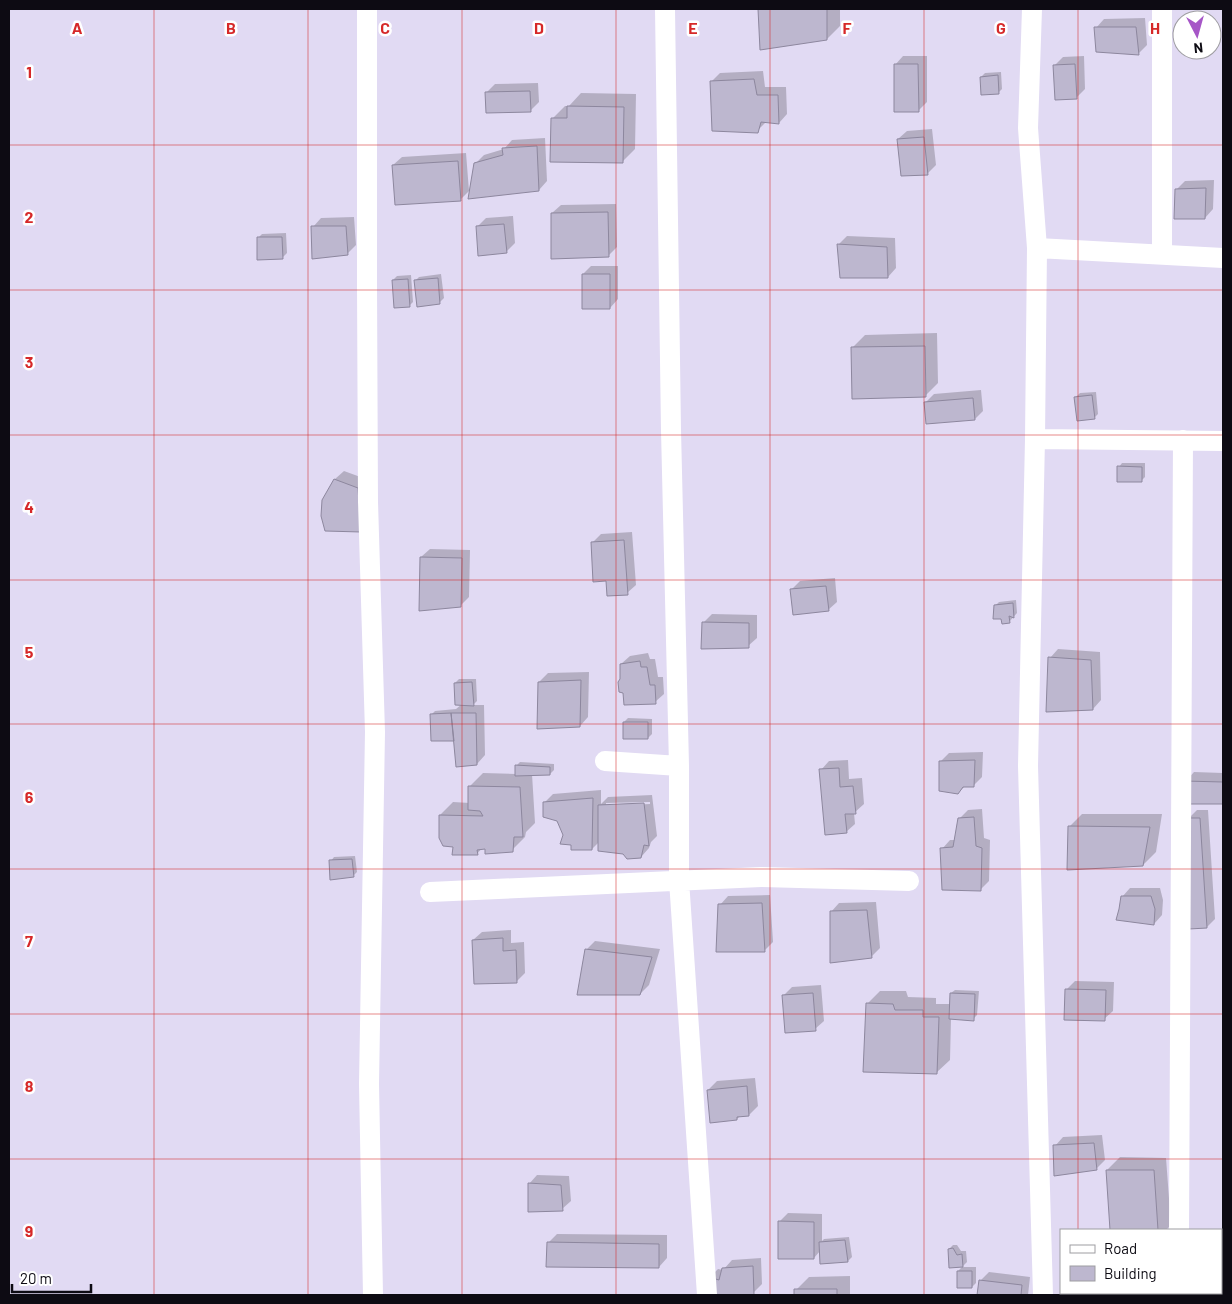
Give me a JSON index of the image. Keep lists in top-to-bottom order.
{
  "legend": ["Road", "Building"],
  "scale_bar": "20 m",
  "north": "bottom",
  "grid": {
    "columns": [
      "A",
      "B",
      "C",
      "D",
      "E",
      "F",
      "G",
      "H"
    ],
    "rows": [
      "1",
      "2",
      "3",
      "4",
      "5",
      "6",
      "7",
      "8",
      "9"
    ]
  }
}
